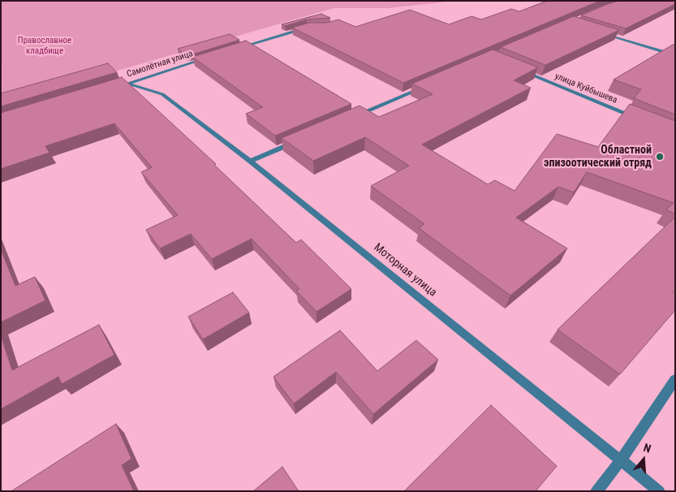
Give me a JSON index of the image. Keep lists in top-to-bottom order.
{
  "streets": {
    "street": ["Самолётная улица", "улица Куйбышева", "Моторная улица"]
  },
  "crossings": [
    ["Самолётная улица", "Моторная улица"]
  ],
  "parks": ["Православное кладбище"],
  "places": ["Областной эпизоотический отряд"],
  "north": "top"
}
